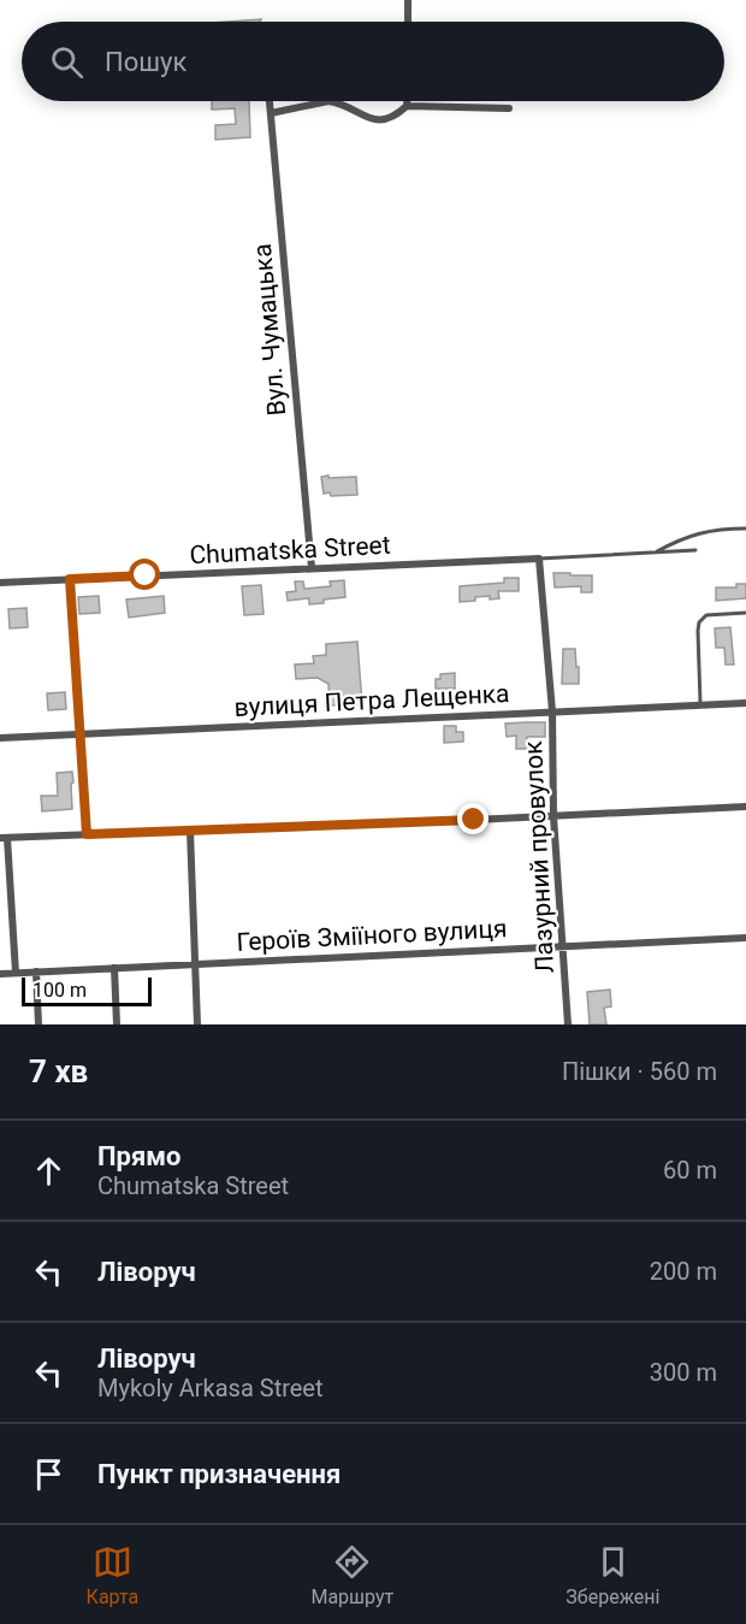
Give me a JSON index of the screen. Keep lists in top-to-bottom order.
{
  "streets": {
    "street": [
      "Вул. Чумацька",
      "Chumatska Street",
      "вулиця Петра Лещенка",
      "Лазурний провулок",
      "Героїв Зміїного вулиця"
    ]
  },
  "crossings": [
    ["Вул. Чумацька", "Chumatska Street"],
    ["Chumatska Street", "Лазурний провулок"],
    ["вулиця Петра Лещенка", "Лазурний провулок"],
    ["Лазурний провулок", "Героїв Зміїного вулиця"]
  ],
  "scale_bar": "100 m",
  "page": {
    "search": "Пошук",
    "scale": "100 m",
    "heading": ["7 хв", "Пішки · 560 m"],
    "list": [
      ["Прямо", "Chumatska Street", "60 m"],
      ["Ліворуч", "200 m"],
      ["Ліворуч", "Mykoly Arkasa Street", "300 m"],
      "Пункт призначення"
    ],
    "nav": ["Карта", "Маршрут", "Збережені"]
  }
}
